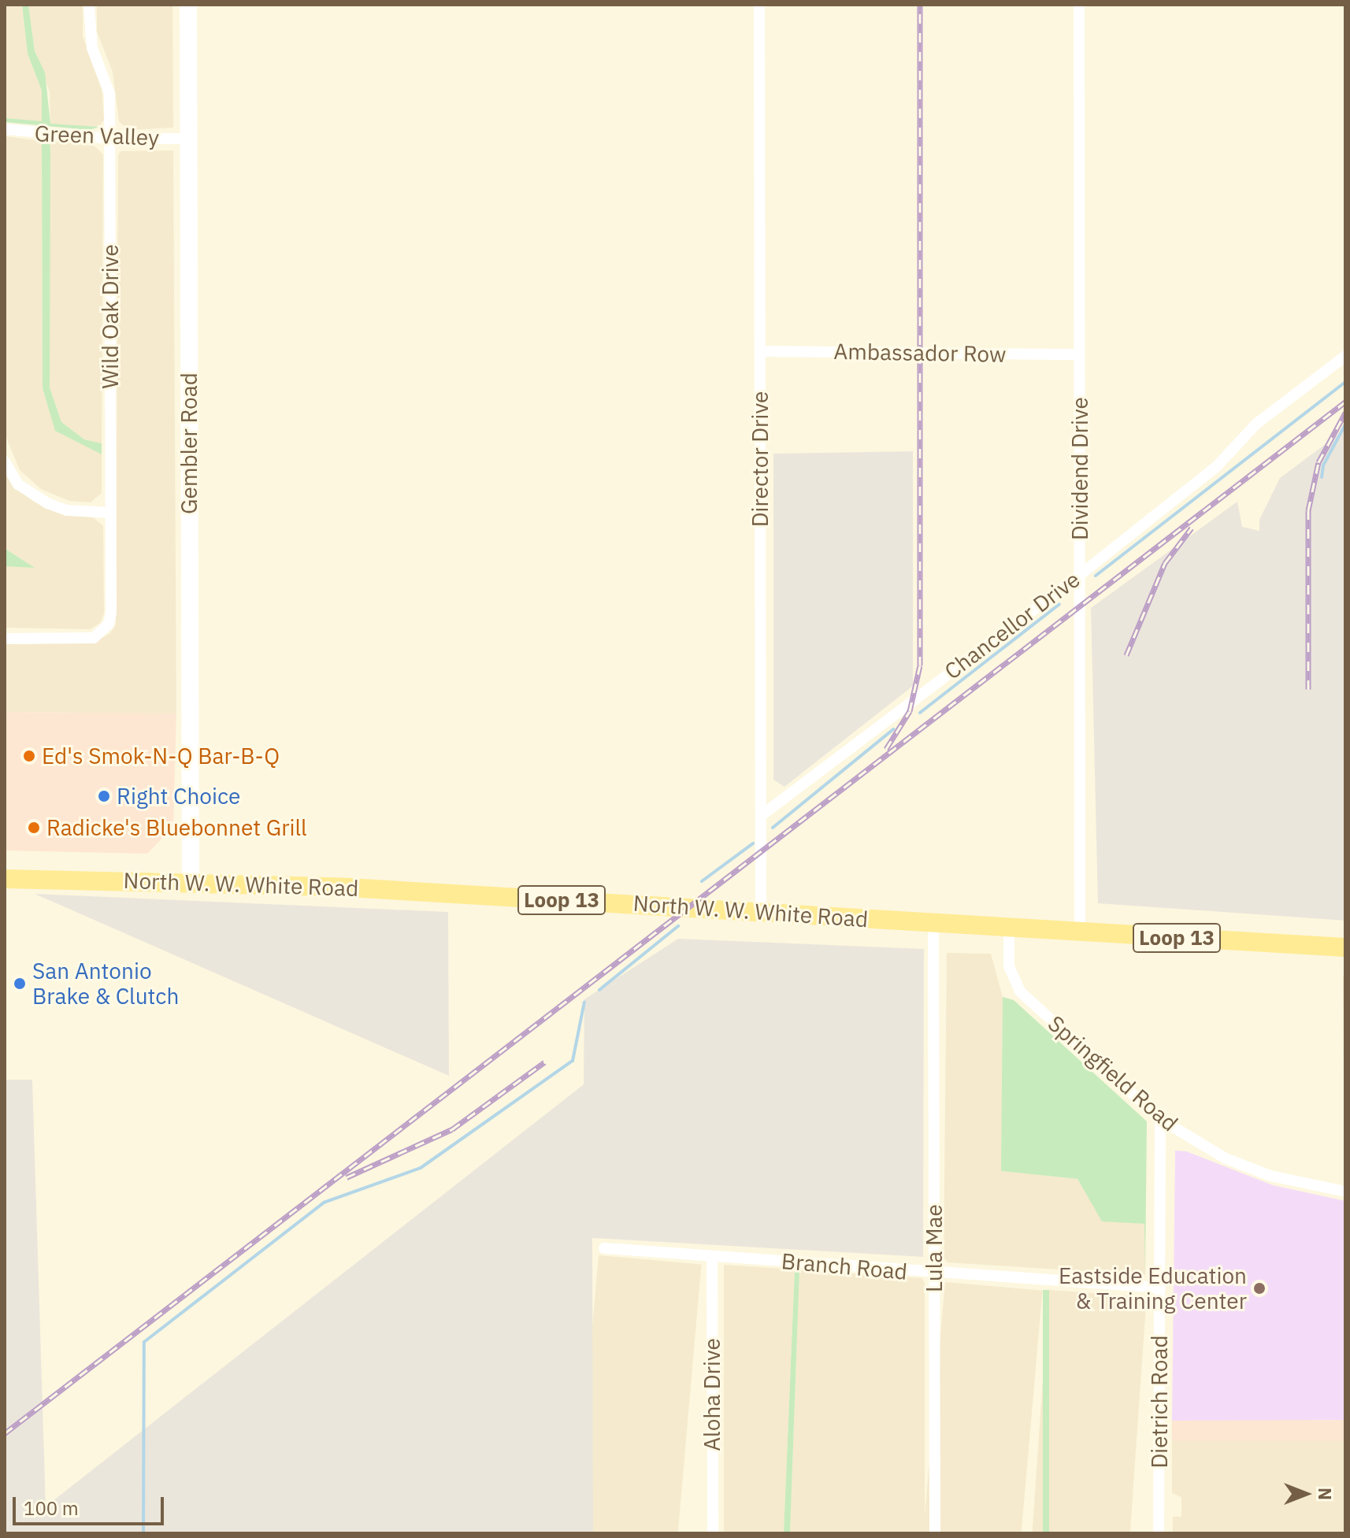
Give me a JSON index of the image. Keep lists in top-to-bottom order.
{
  "streets": {
    "main road": ["Gembler Road", "North W. W. White Road", "Loop 13"],
    "street": [
      "Green Valley",
      "Wild Oak Drive",
      "Ambassador Row",
      "Director Drive",
      "Dividend Drive",
      "Chancellor Drive",
      "Springfield Road",
      "Lula Mae",
      "Branch Road",
      "Aloha Drive",
      "Dietrich Road"
    ]
  },
  "crossings": [
    ["Green Valley", "Wild Oak Drive"],
    ["Green Valley", "Gembler Road"],
    ["Ambassador Row", "Director Drive"],
    ["Ambassador Row", "Dividend Drive"],
    ["Gembler Road", "North W. W. White Road"],
    ["Director Drive", "Chancellor Drive"],
    ["Director Drive", "North W. W. White Road"],
    ["Dividend Drive", "Chancellor Drive"],
    ["Dividend Drive", "North W. W. White Road"],
    ["North W. W. White Road", "Springfield Road"],
    ["North W. W. White Road", "Lula Mae"],
    ["Springfield Road", "Dietrich Road"],
    ["Lula Mae", "Branch Road"],
    ["Branch Road", "Aloha Drive"],
    ["Branch Road", "Dietrich Road"]
  ],
  "places": [
    "Ed's Smok-N-Q Bar-B-Q",
    "Right Choice",
    "Radicke's Bluebonnet Grill",
    "San Antonio Brake & Clutch",
    "Eastside Education & Training Center"
  ],
  "scale_bar": "100 m",
  "north": "right"
}
